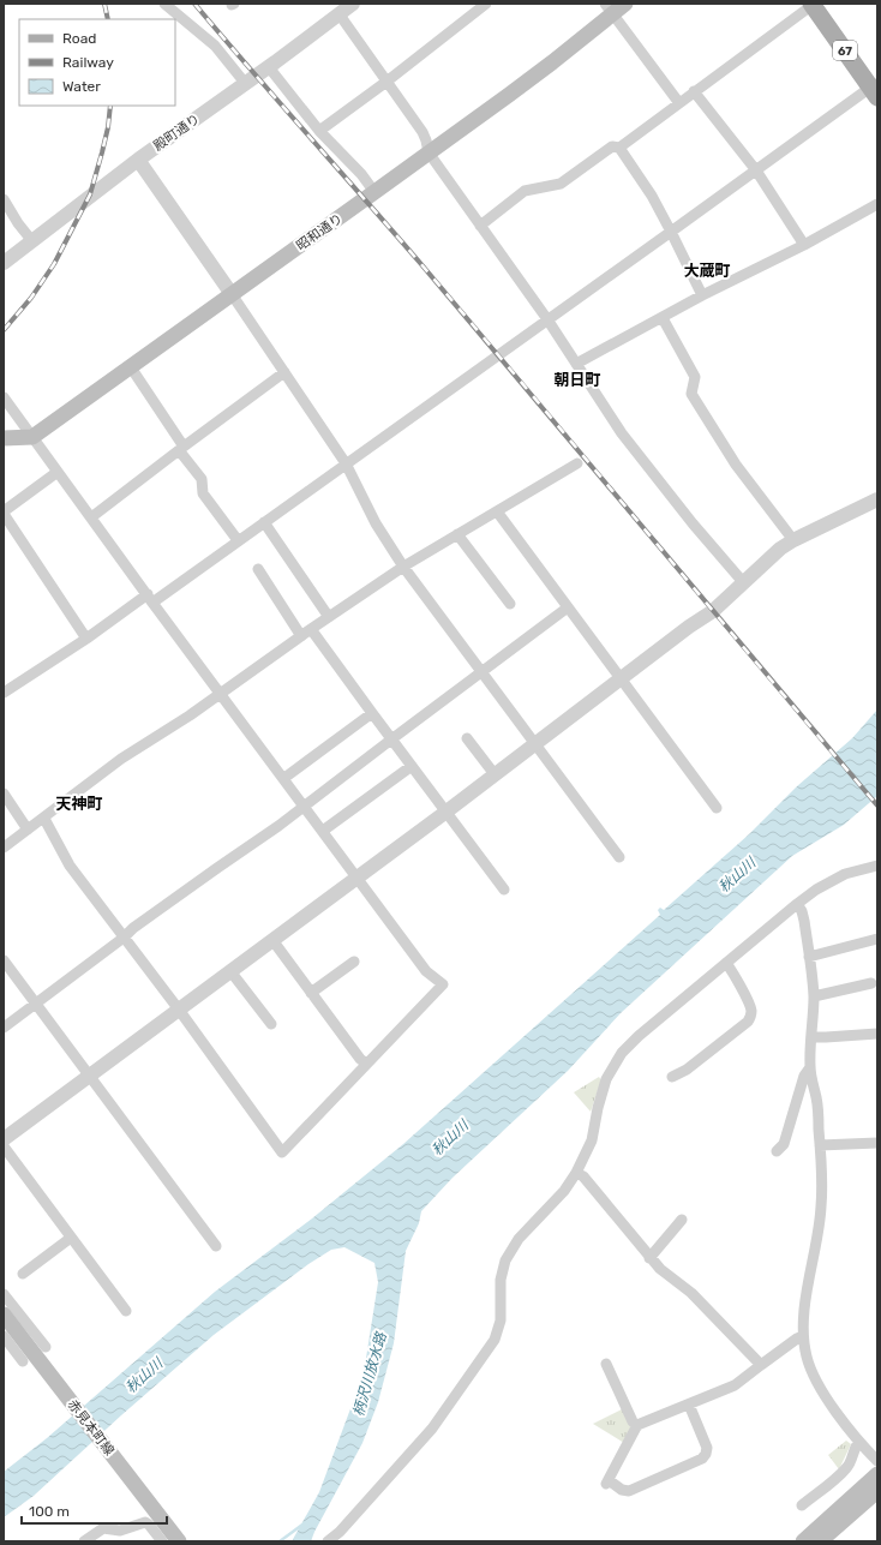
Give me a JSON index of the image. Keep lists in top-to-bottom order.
{
  "streets": {
    "main road": ["67", "昭和通り", "赤見本町線"],
    "street": ["殿町通り"]
  },
  "districts": ["大蔵町", "朝日町", "天神町"],
  "water": ["秋山川", "柄沢川放水路"],
  "legend": ["Road", "Railway", "Water"],
  "scale_bar": "100 m"
}
